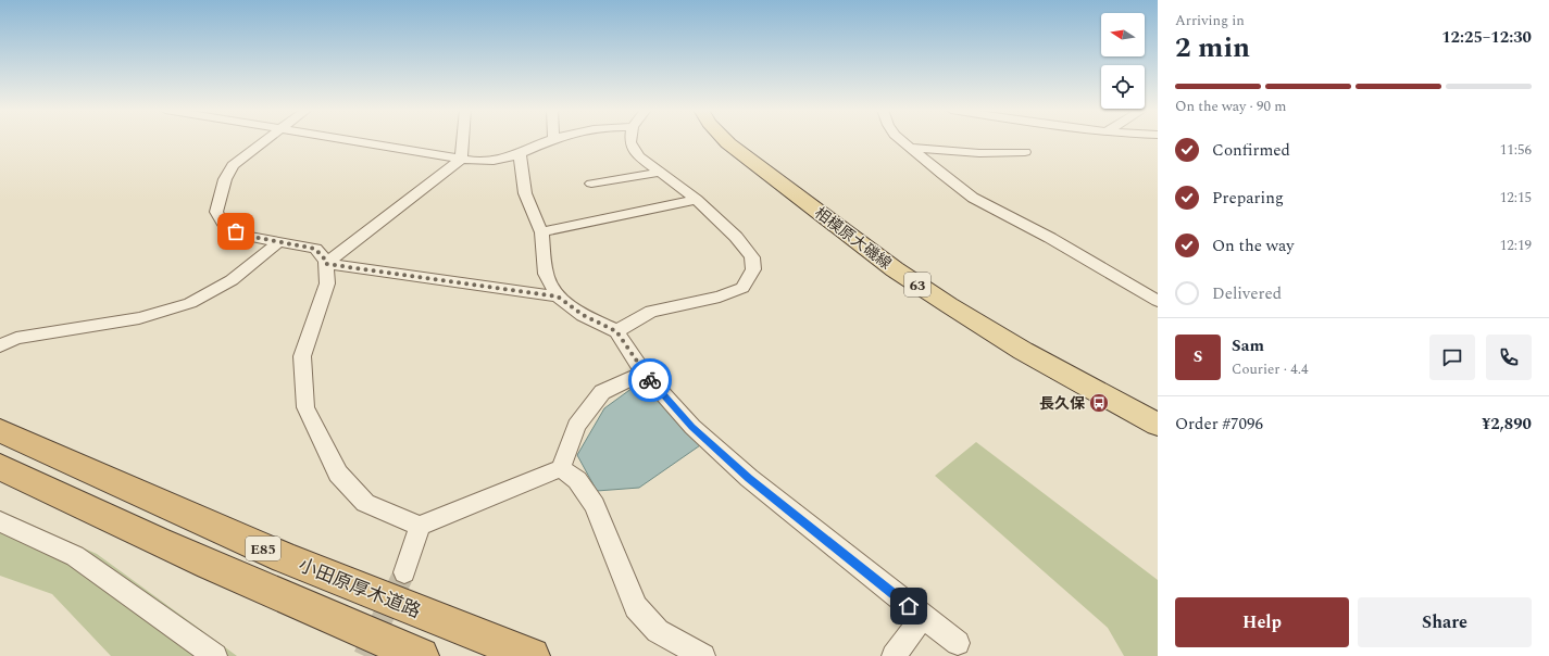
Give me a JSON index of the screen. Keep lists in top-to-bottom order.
{
  "streets": {
    "highway": ["E85", "小田原厚木道路"],
    "main road": ["相模原大磯線", "63"]
  },
  "places": {
    "bus stop": ["長久保"]
  },
  "north": "left",
  "page": {
    "heading": ["2 min", "Arriving in", "12:25–12:30"],
    "panel": [
      "Sam",
      "Courier · 4.4",
      "Order #7096",
      "¥2,890"
    ],
    "bar": "On the way · 90 m",
    "list": [
      ["Confirmed", "11:56"],
      ["Preparing", "12:15"],
      ["On the way", "12:19"],
      "Delivered"
    ],
    "round": "S",
    "buttons": ["Help", "Share"]
  }
}
